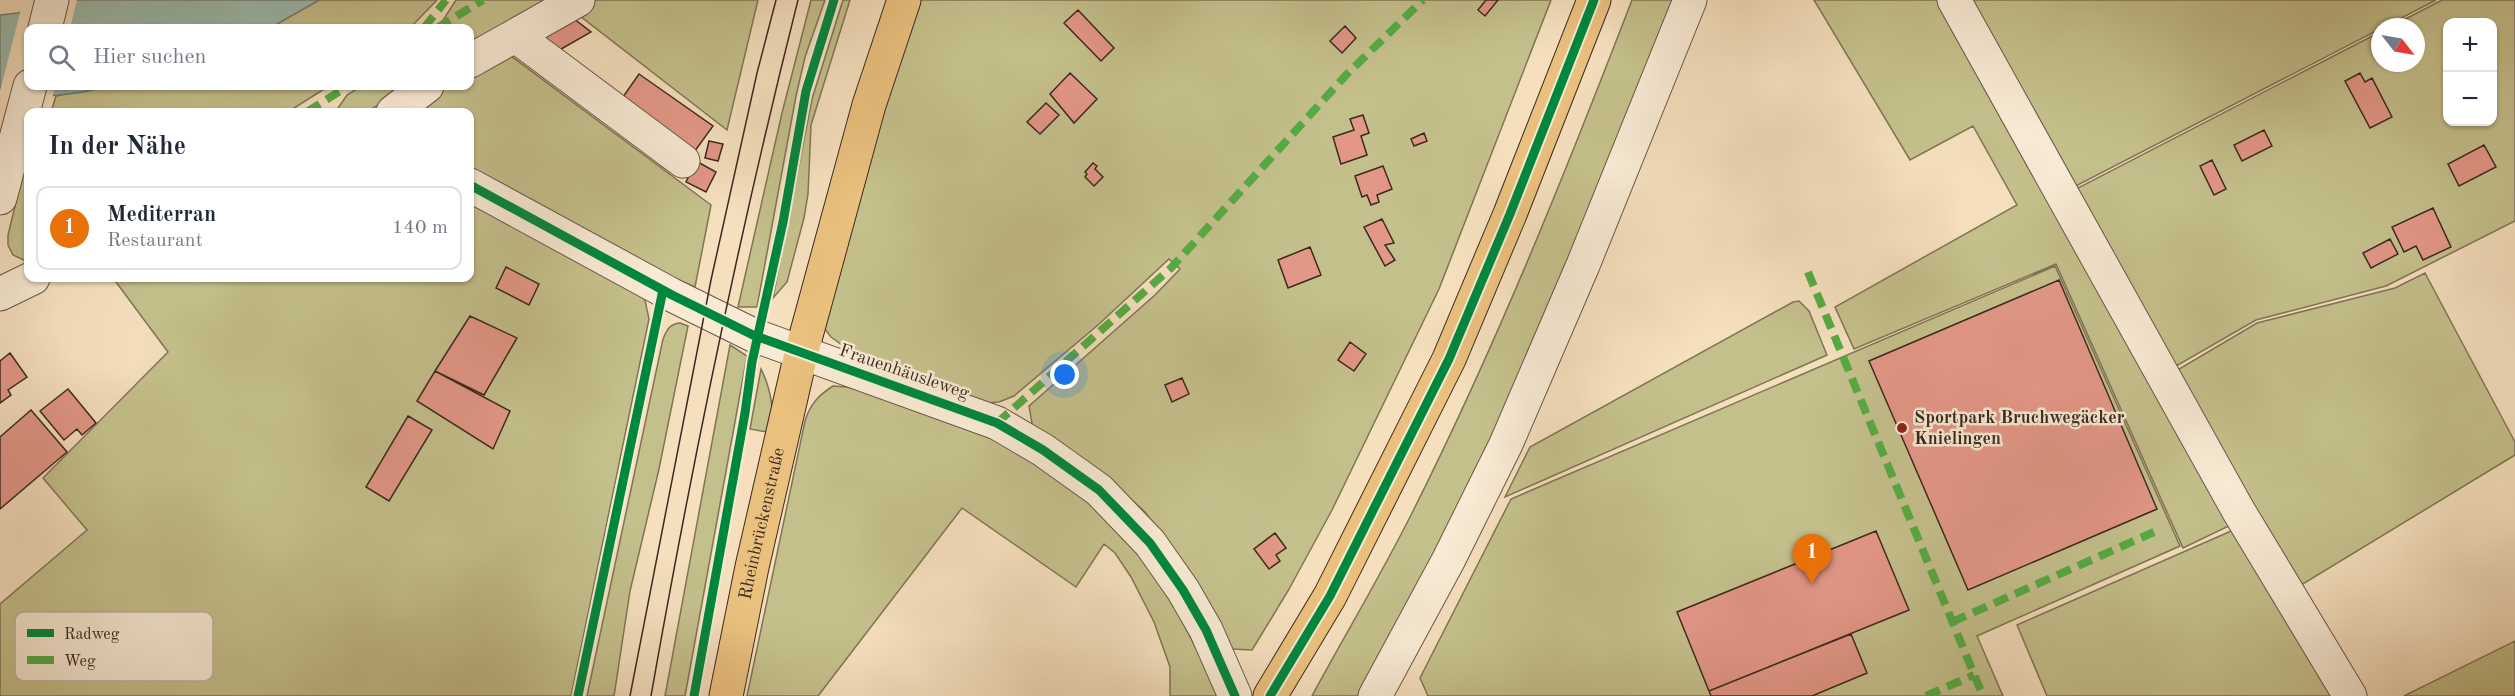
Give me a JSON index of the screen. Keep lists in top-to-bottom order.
{
  "streets": {
    "main road": ["Rheinbrückenstraße"],
    "street": ["Frauenhäusleweg"]
  },
  "crossings": [
    ["Frauenhäusleweg", "Rheinbrückenstraße"]
  ],
  "places": ["Sportpark Bruchwegäcker Knielingen"],
  "legend": ["Radweg", "Weg"],
  "north": "bottom right",
  "page": {
    "map_buttons": ["+", "−"],
    "search": "Hier suchen",
    "heading": "In der Nähe",
    "list": [
      {
        "mark": "1",
        "name": "Mediterran",
        "note": "Restaurant",
        "value": "140 m"
      }
    ],
    "pins": "1"
  }
}
